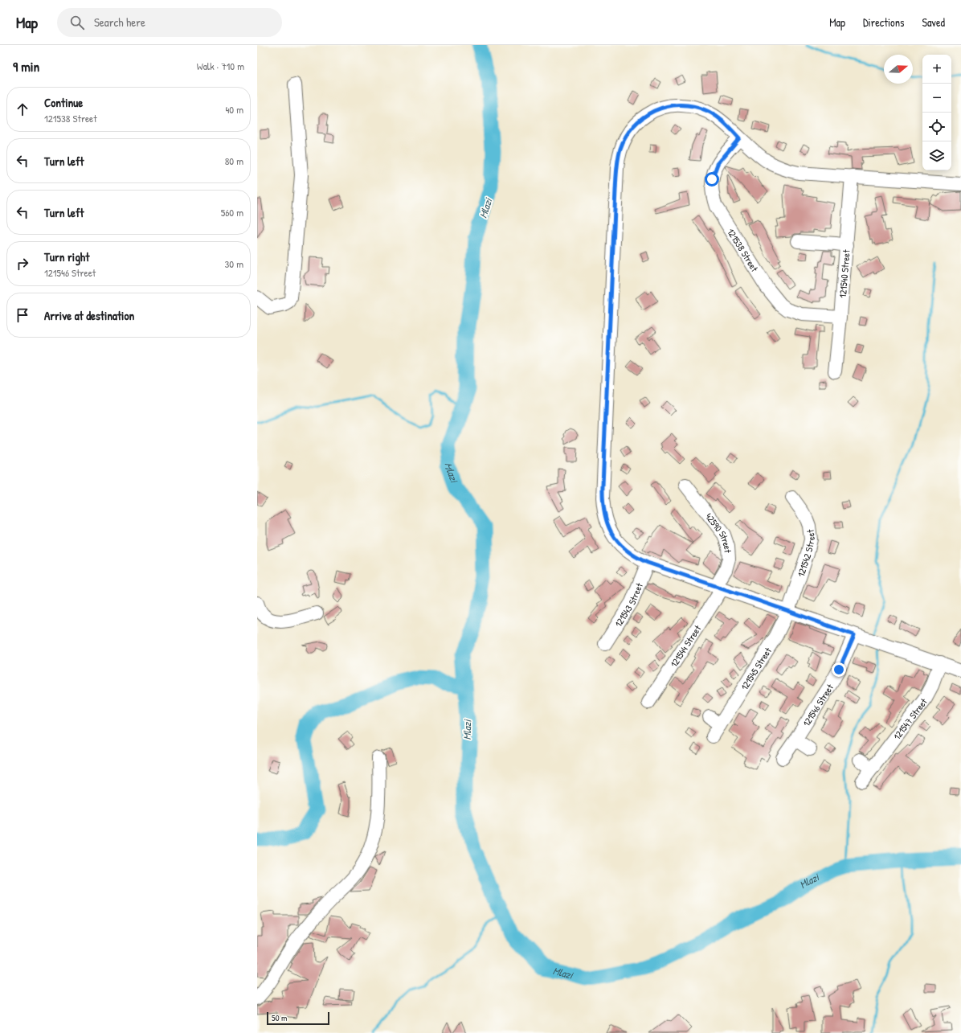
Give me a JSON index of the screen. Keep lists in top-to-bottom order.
{
  "streets": {
    "street": [
      "121538 Street",
      "121540 Street",
      "42590 Street",
      "121542 Street",
      "121543 Street",
      "121544 Street",
      "121545 Street",
      "121546 Street",
      "121547 Street"
    ]
  },
  "crossings": [
    ["121538 Street", "121540 Street"],
    ["42590 Street", "121544 Street"],
    ["121542 Street", "121545 Street"]
  ],
  "water": ["Mlazi"],
  "scale_bar": "50 m",
  "north": "right",
  "page": {
    "header": "Map",
    "search": "Search here",
    "nav": ["Map", "Directions", "Saved"],
    "heading": ["9 min", "Walk · 710 m"],
    "map_buttons": ["+", "−"],
    "list": [
      ["Continue", "121538 Street", "40 m"],
      ["Turn left", "80 m"],
      ["Turn left", "560 m"],
      ["Turn right", "121546 Street", "30 m"],
      "Arrive at destination"
    ],
    "scale": "50 m"
  }
}
